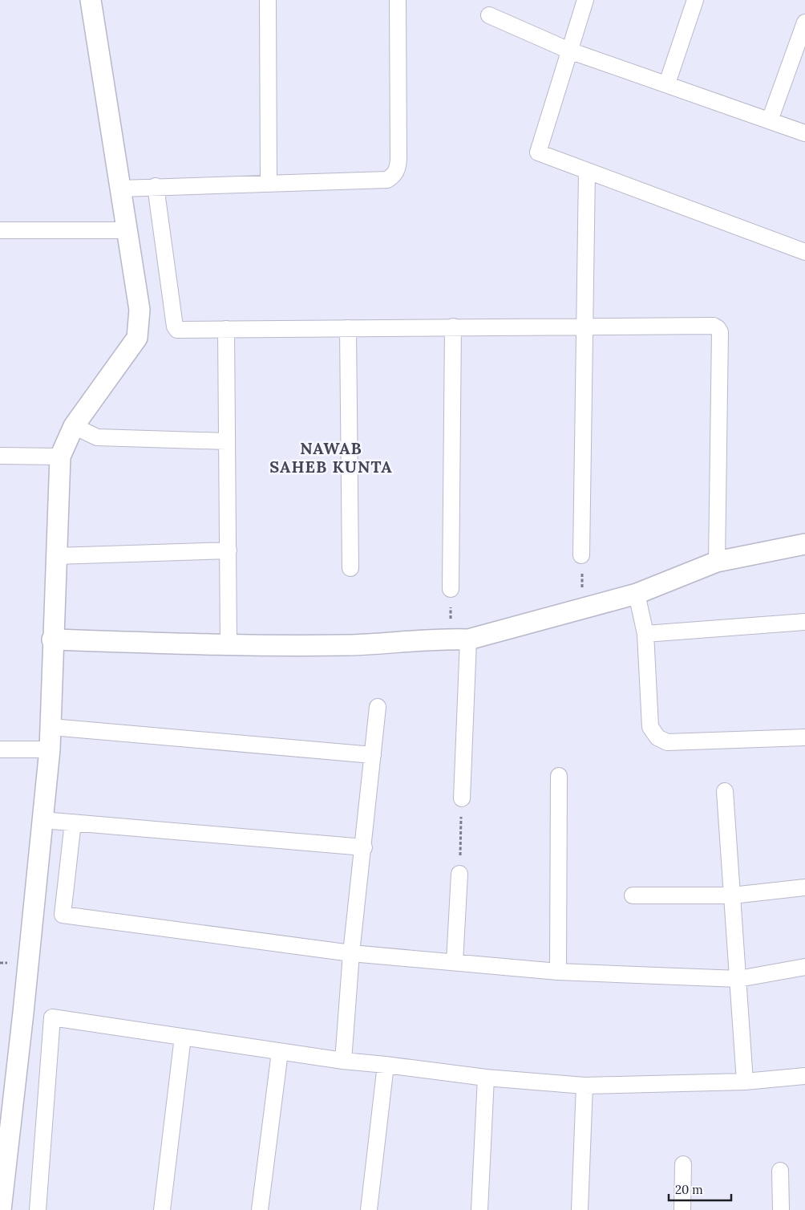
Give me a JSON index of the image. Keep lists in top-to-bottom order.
{
  "districts": ["NAWAB SAHEB KUNTA"],
  "scale_bar": "20 m"
}
